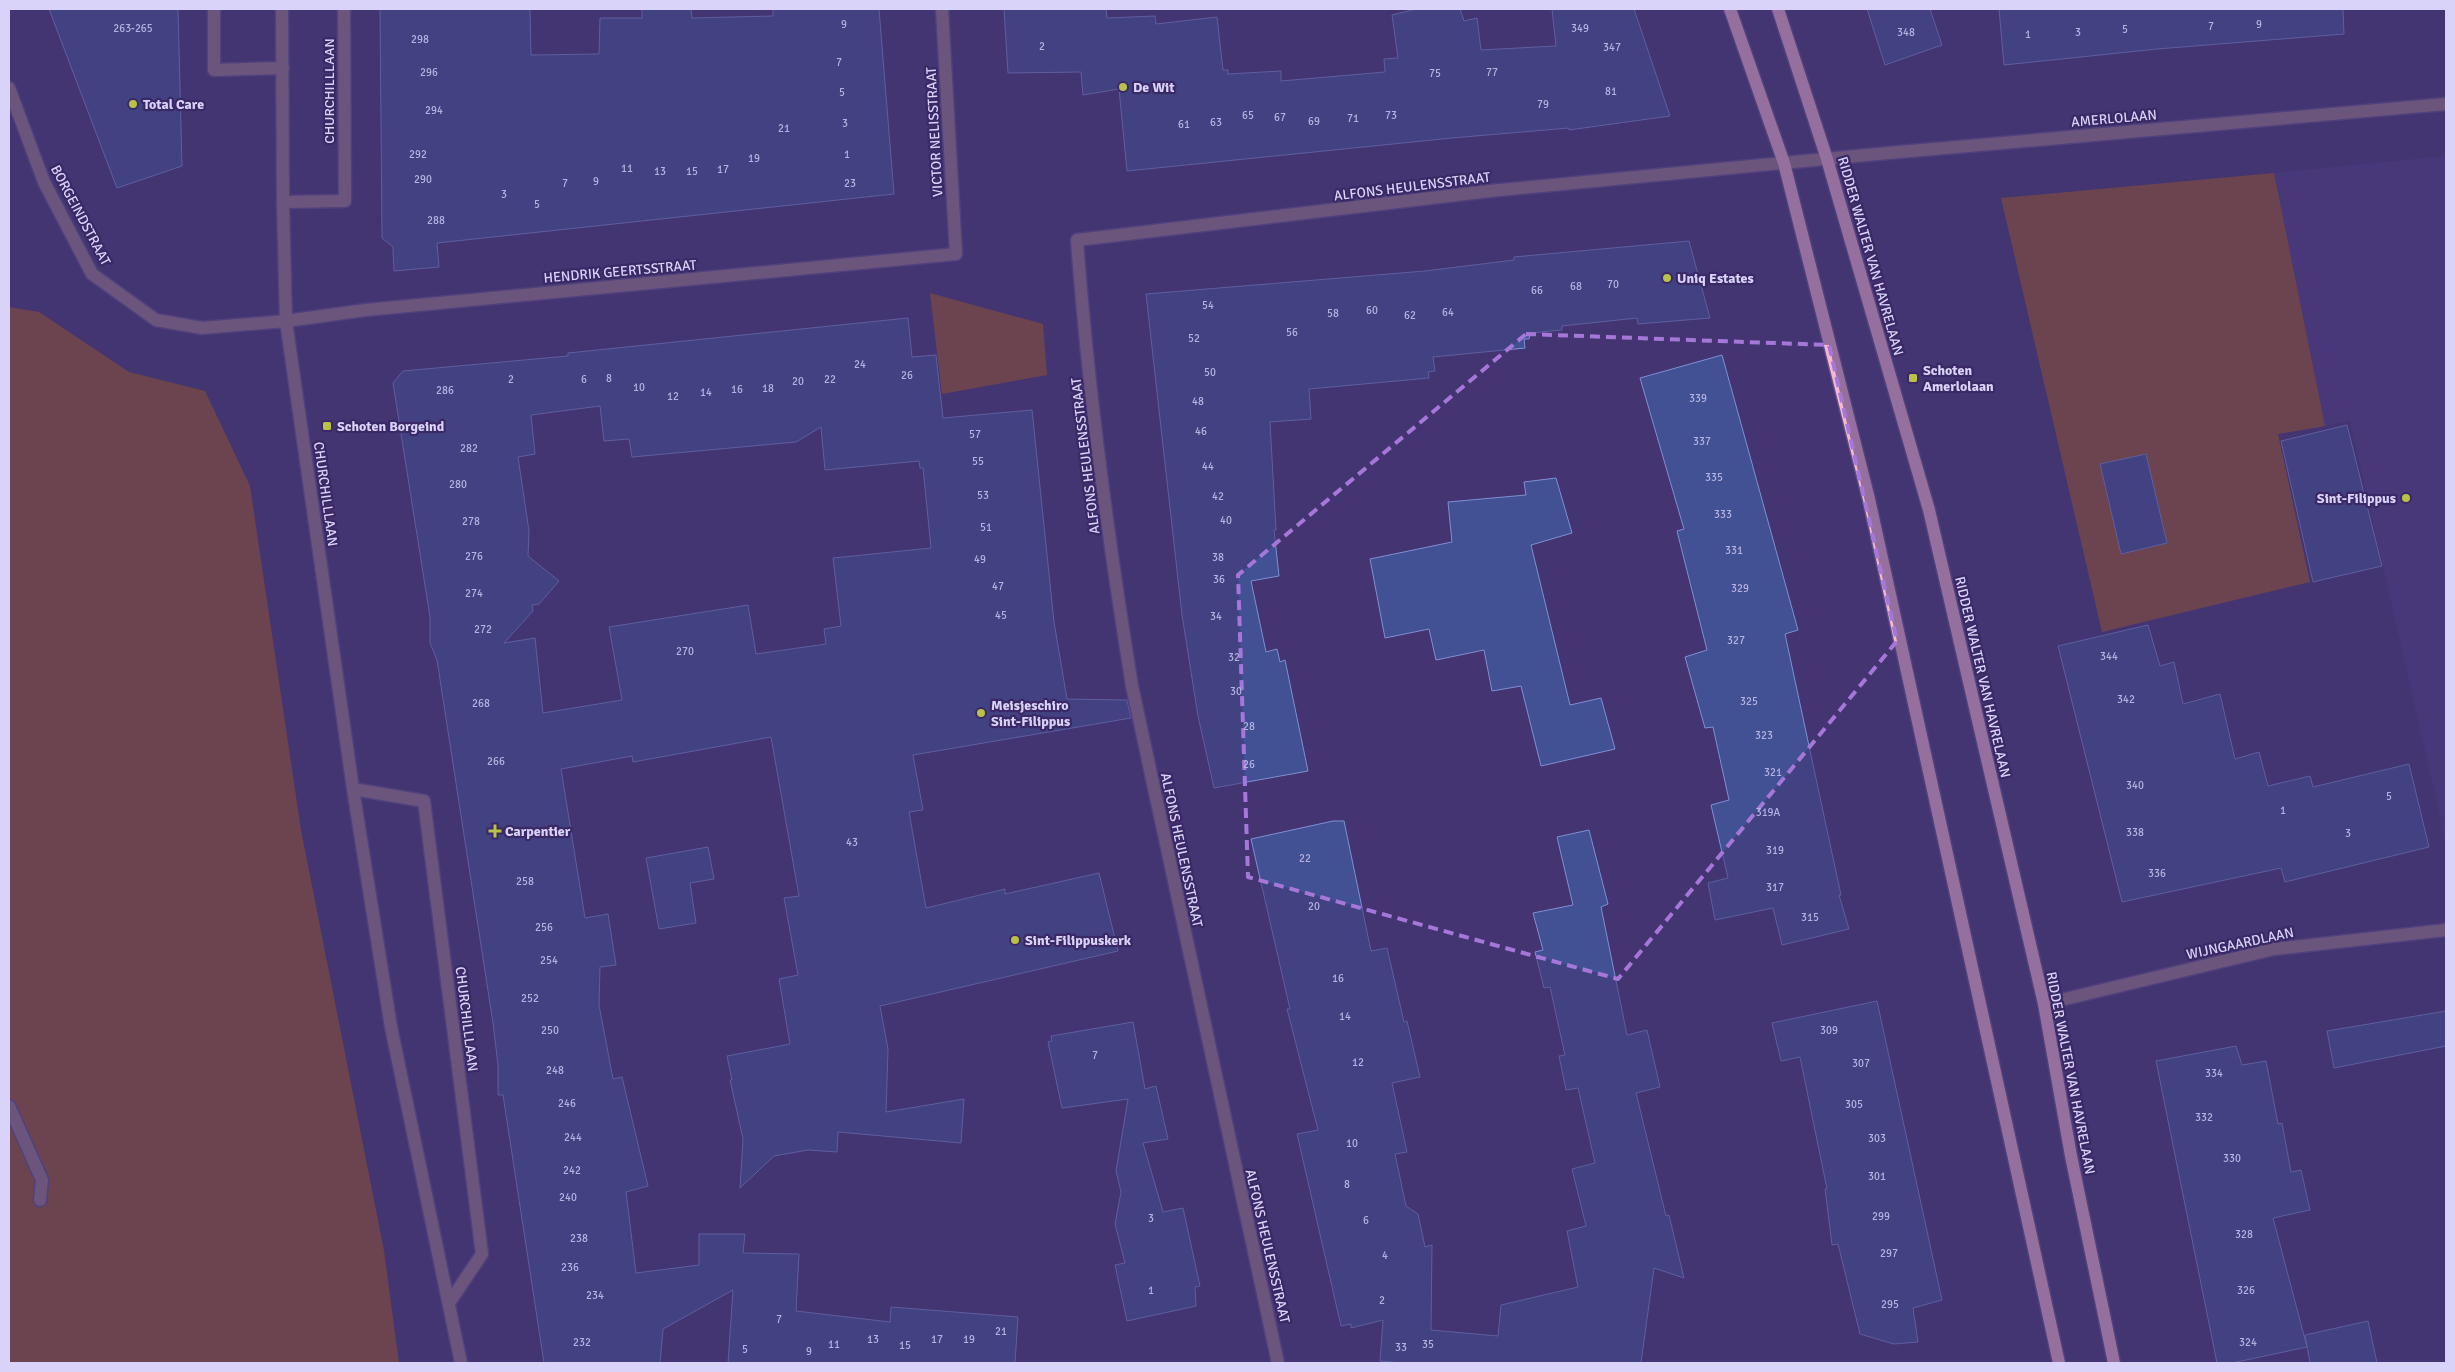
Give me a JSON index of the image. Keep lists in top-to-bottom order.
{
  "streets": {
    "main road": ["RIDDER WALTER VAN HAVRELAAN"],
    "street": [
      "CHURCHILLLAAN",
      "AMERLOLAAN",
      "VICTOR NELISSTRAAT",
      "ALFONS HEULENSSTRAAT",
      "BORGEINDSTRAAT",
      "HENDRIK GEERTSSTRAAT",
      "WIJNGAARDLAAN"
    ]
  },
  "crossings": [
    ["CHURCHILLLAAN", "BORGEINDSTRAAT"],
    ["CHURCHILLLAAN", "HENDRIK GEERTSSTRAAT"],
    ["AMERLOLAAN", "ALFONS HEULENSSTRAAT"],
    ["AMERLOLAAN", "RIDDER WALTER VAN HAVRELAAN"],
    ["VICTOR NELISSTRAAT", "HENDRIK GEERTSSTRAAT"],
    ["BORGEINDSTRAAT", "HENDRIK GEERTSSTRAAT"],
    ["RIDDER WALTER VAN HAVRELAAN", "WIJNGAARDLAAN"]
  ],
  "places": {
    "other": [
      "De Wit",
      "Total Care",
      "Uniq Estates",
      "Sint-Filippus",
      "Meisjeschiro Sint-Filippus",
      "Sint-Filippuskerk"
    ],
    "transit": ["Schoten Amerlolaan", "Schoten Borgeind"],
    "health": ["Carpentier"]
  },
  "house_numbers": [
    "9",
    "9",
    "7",
    "263-265",
    "349",
    "5",
    "348",
    "3",
    "1",
    "298",
    "2",
    "347",
    "7",
    "296",
    "77",
    "75",
    "81",
    "5",
    "79",
    "294",
    "65",
    "73",
    "67",
    "71",
    "69",
    "63",
    "3",
    "61",
    "21",
    "292",
    "1",
    "19",
    "11",
    "17",
    "13",
    "15",
    "290",
    "9",
    "7",
    "23",
    "3",
    "5",
    "288",
    "70",
    "68",
    "66",
    "54",
    "60",
    "64",
    "58",
    "62",
    "56",
    "52",
    "24",
    "50",
    "26",
    "8",
    "2",
    "6",
    "22",
    "20",
    "10",
    "18",
    "16",
    "286",
    "14",
    "12",
    "339",
    "48",
    "46",
    "57",
    "337",
    "282",
    "55",
    "44",
    "335",
    "280",
    "53",
    "42",
    "333",
    "40",
    "278",
    "51",
    "331",
    "276",
    "38",
    "49",
    "36",
    "47",
    "329",
    "274",
    "45",
    "34",
    "272",
    "327",
    "270",
    "344",
    "32",
    "30",
    "342",
    "325",
    "268",
    "28",
    "323",
    "266",
    "26",
    "321",
    "340",
    "5",
    "1",
    "319A",
    "338",
    "3",
    "43",
    "319",
    "22",
    "336",
    "258",
    "317",
    "20",
    "315",
    "256",
    "254",
    "16",
    "252",
    "14",
    "250",
    "309",
    "7",
    "12",
    "307",
    "248",
    "334",
    "246",
    "305",
    "332",
    "244",
    "303",
    "10",
    "330",
    "242",
    "301",
    "8",
    "240",
    "299",
    "3",
    "6",
    "328",
    "238",
    "297",
    "4",
    "236",
    "1",
    "326",
    "234",
    "2",
    "295",
    "7",
    "21",
    "13",
    "17",
    "19",
    "232",
    "324",
    "11",
    "35",
    "15",
    "33",
    "5",
    "9"
  ]
}
